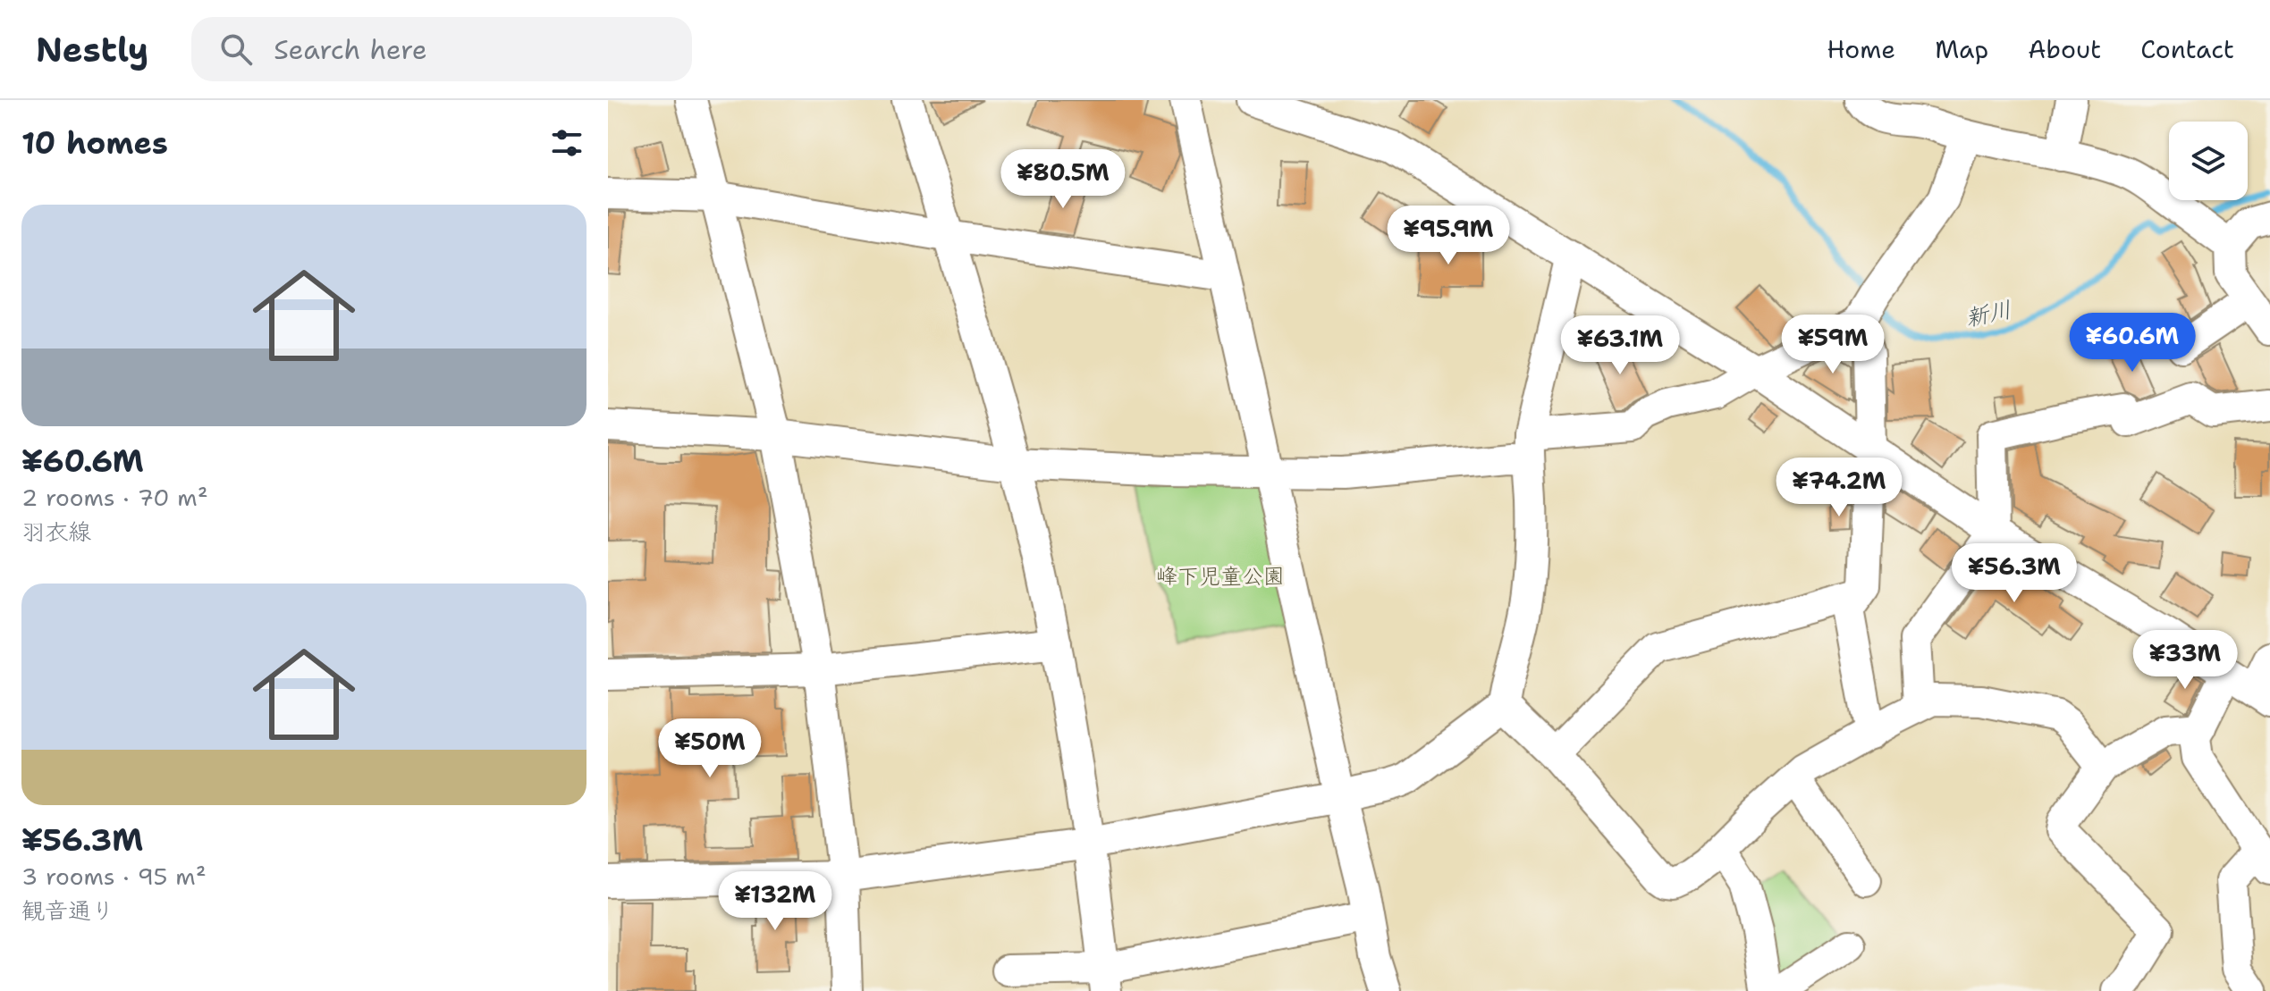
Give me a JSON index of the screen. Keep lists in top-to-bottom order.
{
  "water": ["新川"],
  "parks": ["峰下児童公園"],
  "page": {
    "header": "Nestly",
    "search": "Search here",
    "nav": [
      "Home",
      "Map",
      "About",
      "Contact"
    ],
    "heading": "10 homes",
    "price": [
      "¥80.5M",
      "¥95.9M",
      "¥60.6M",
      "¥59M",
      "¥63.1M",
      "¥74.2M",
      "¥56.3M",
      "¥33M",
      "¥50M",
      "¥132M"
    ],
    "list": [
      {
        "name": "¥60.6M",
        "note": "2 rooms · 70 m² · 羽衣線"
      },
      {
        "name": "¥56.3M",
        "note": "3 rooms · 95 m² · 観音通り"
      }
    ]
  }
}
